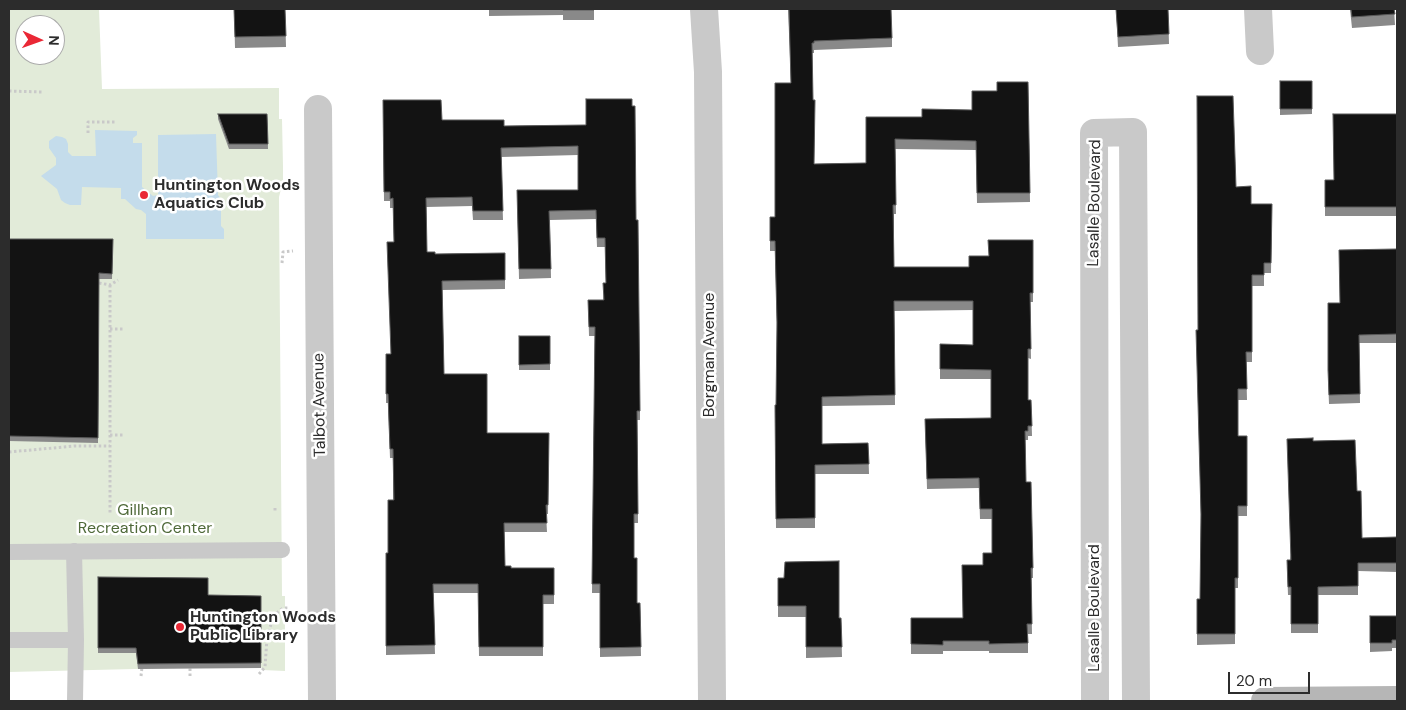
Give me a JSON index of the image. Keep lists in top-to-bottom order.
{
  "streets": {
    "street": ["Lasalle Boulevard", "Borgman Avenue", "Talbot Avenue"]
  },
  "parks": ["Gillham Recreation Center"],
  "places": ["Huntington Woods Aquatics Club", "Huntington Woods Public Library"],
  "scale_bar": "20 m",
  "north": "right"
}
